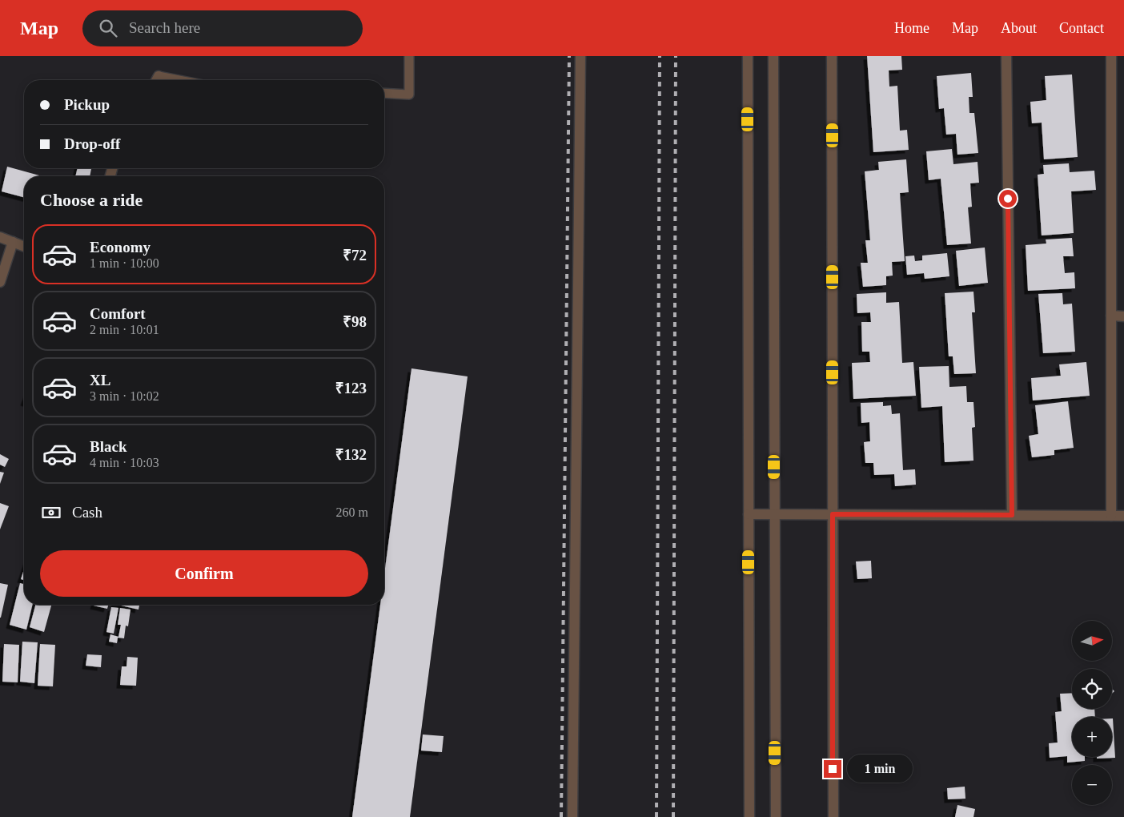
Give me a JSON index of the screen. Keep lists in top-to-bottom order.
{
  "north": "right",
  "page": {
    "header": "Map",
    "search": "Search here",
    "nav": [
      "Home",
      "Map",
      "About",
      "Contact"
    ],
    "banner": ["Pickup", "Drop-off"],
    "heading": "Choose a ride",
    "list": [
      {
        "name": "Economy",
        "note": "1 min · 10:00",
        "value": "₹72"
      },
      {
        "name": "Comfort",
        "note": "2 min · 10:01",
        "value": "₹98"
      },
      {
        "name": "XL",
        "note": "3 min · 10:02",
        "value": "₹123"
      },
      {
        "name": "Black",
        "note": "4 min · 10:03",
        "value": "₹132"
      }
    ],
    "pay": ["Cash", "260 m"],
    "buttons": "Confirm",
    "map_buttons": ["+", "−"],
    "bubble": "1 min"
  }
}
